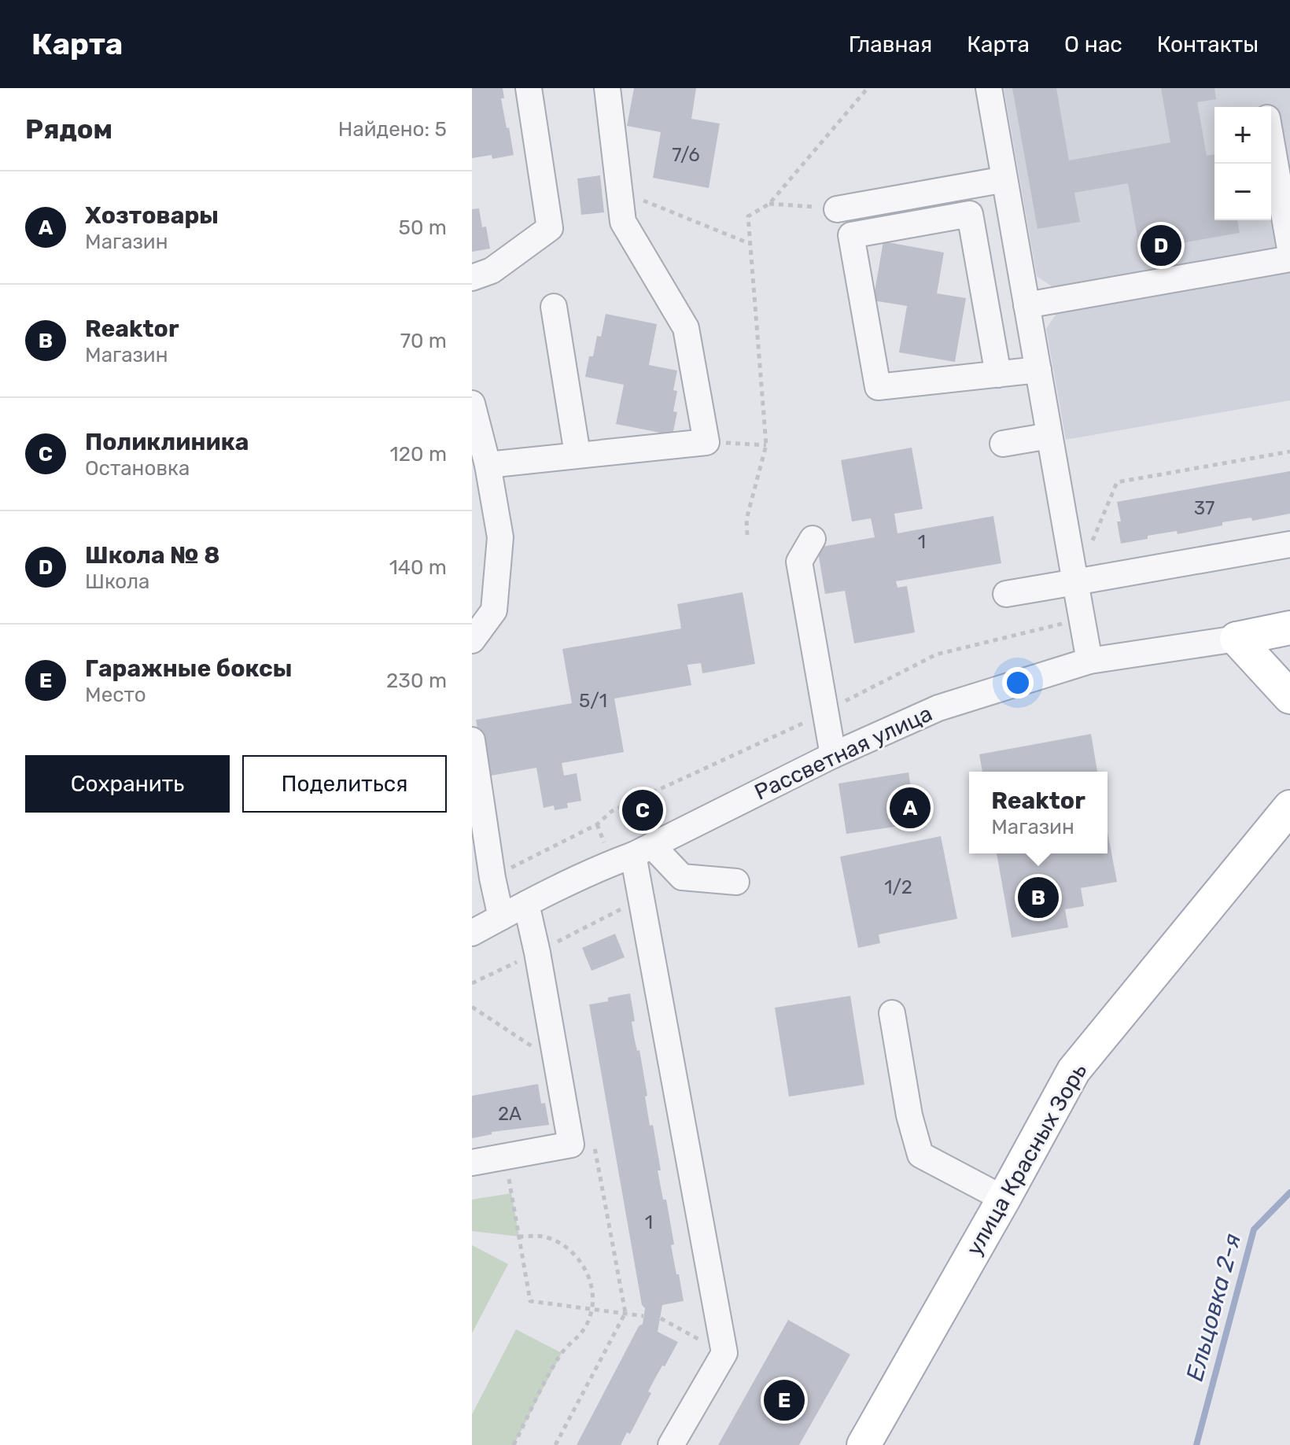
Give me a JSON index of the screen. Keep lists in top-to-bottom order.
{
  "streets": {
    "main road": ["улица Красных Зорь"],
    "street": ["Рассветная улица"]
  },
  "water": ["Ельцовка 2-я"],
  "house_numbers": [
    "7/6",
    "37",
    "1",
    "5/1",
    "1/2",
    "2А",
    "1"
  ],
  "page": {
    "header": "Карта",
    "nav": [
      "Главная",
      "Карта",
      "О нас",
      "Контакты"
    ],
    "heading": ["Рядом", "Найдено: 5"],
    "map_buttons": ["+", "−"],
    "list": [
      {
        "mark": "A",
        "name": "Хозтовары",
        "note": "Магазин",
        "value": "50 m"
      },
      {
        "mark": "B",
        "name": "Reaktor",
        "note": "Магазин",
        "value": "70 m"
      },
      {
        "mark": "C",
        "name": "Поликлиника",
        "note": "Остановка",
        "value": "120 m"
      },
      {
        "mark": "D",
        "name": "Школа № 8",
        "note": "Школа",
        "value": "140 m"
      },
      {
        "mark": "E",
        "name": "Гаражные боксы",
        "note": "Место",
        "value": "230 m"
      }
    ],
    "pins": [
      "D",
      "A",
      "C",
      "B",
      "E"
    ],
    "buttons": ["Сохранить", "Поделиться"],
    "popup": ["Reaktor", "Магазин"]
  }
}
